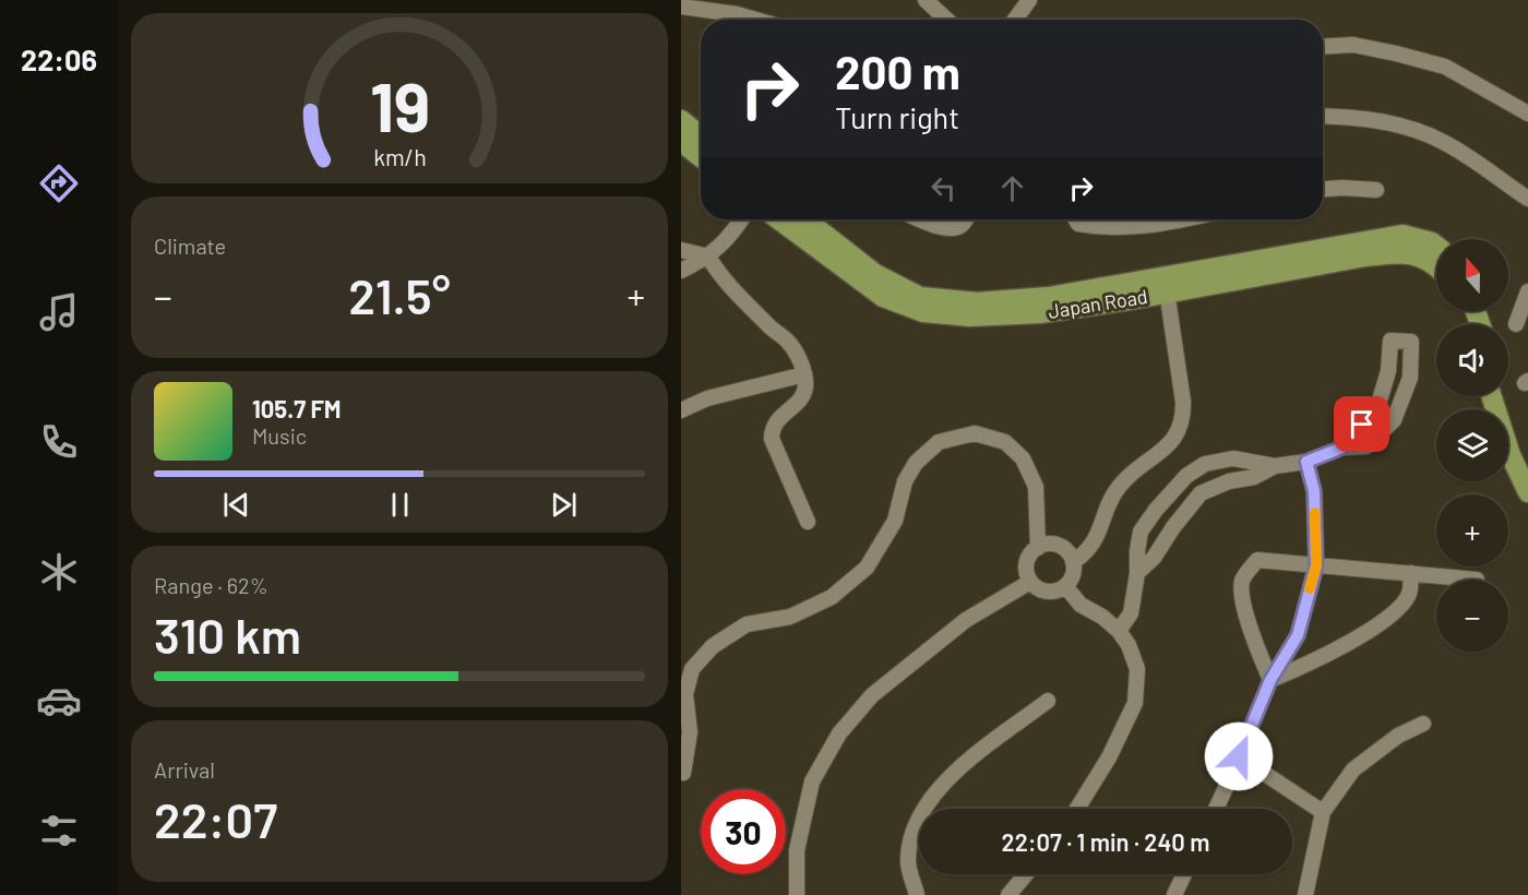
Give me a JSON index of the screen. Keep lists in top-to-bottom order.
{
  "streets": {
    "main road": ["Japan Road"]
  },
  "north": "top",
  "page": {
    "tabs": "22:06",
    "turn": ["200 m", "Turn right"],
    "tile": [
      "Climate",
      ["Range · 62%", "310 km"],
      ["Arrival", "22:07"]
    ],
    "map_buttons": ["+", "−"],
    "heat": ["−", "21.5°", "+"],
    "song": ["105.7 FM", "Music"],
    "limit": "30",
    "trip": "22:07 · 1 min · 240 m",
    "gauge": ["19", "km/h"]
  }
}
